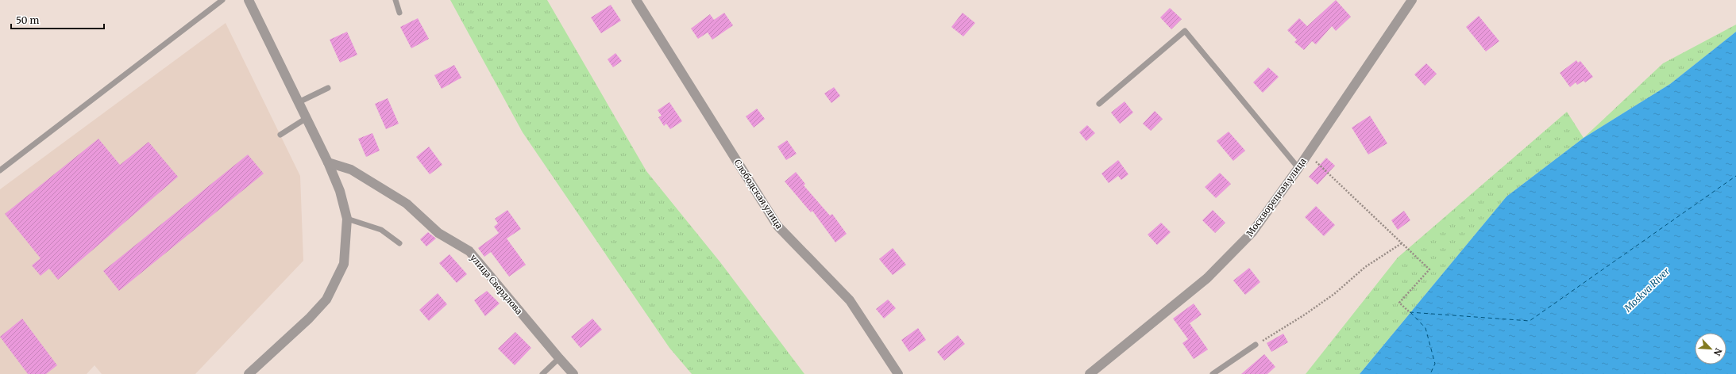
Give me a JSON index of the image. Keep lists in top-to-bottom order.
{
  "streets": {
    "street": ["Слободская улица", "Москворецкая улица", "улица Свердлова"]
  },
  "water": ["Moskva River"],
  "scale_bar": "50 m",
  "north": "bottom right"
}
